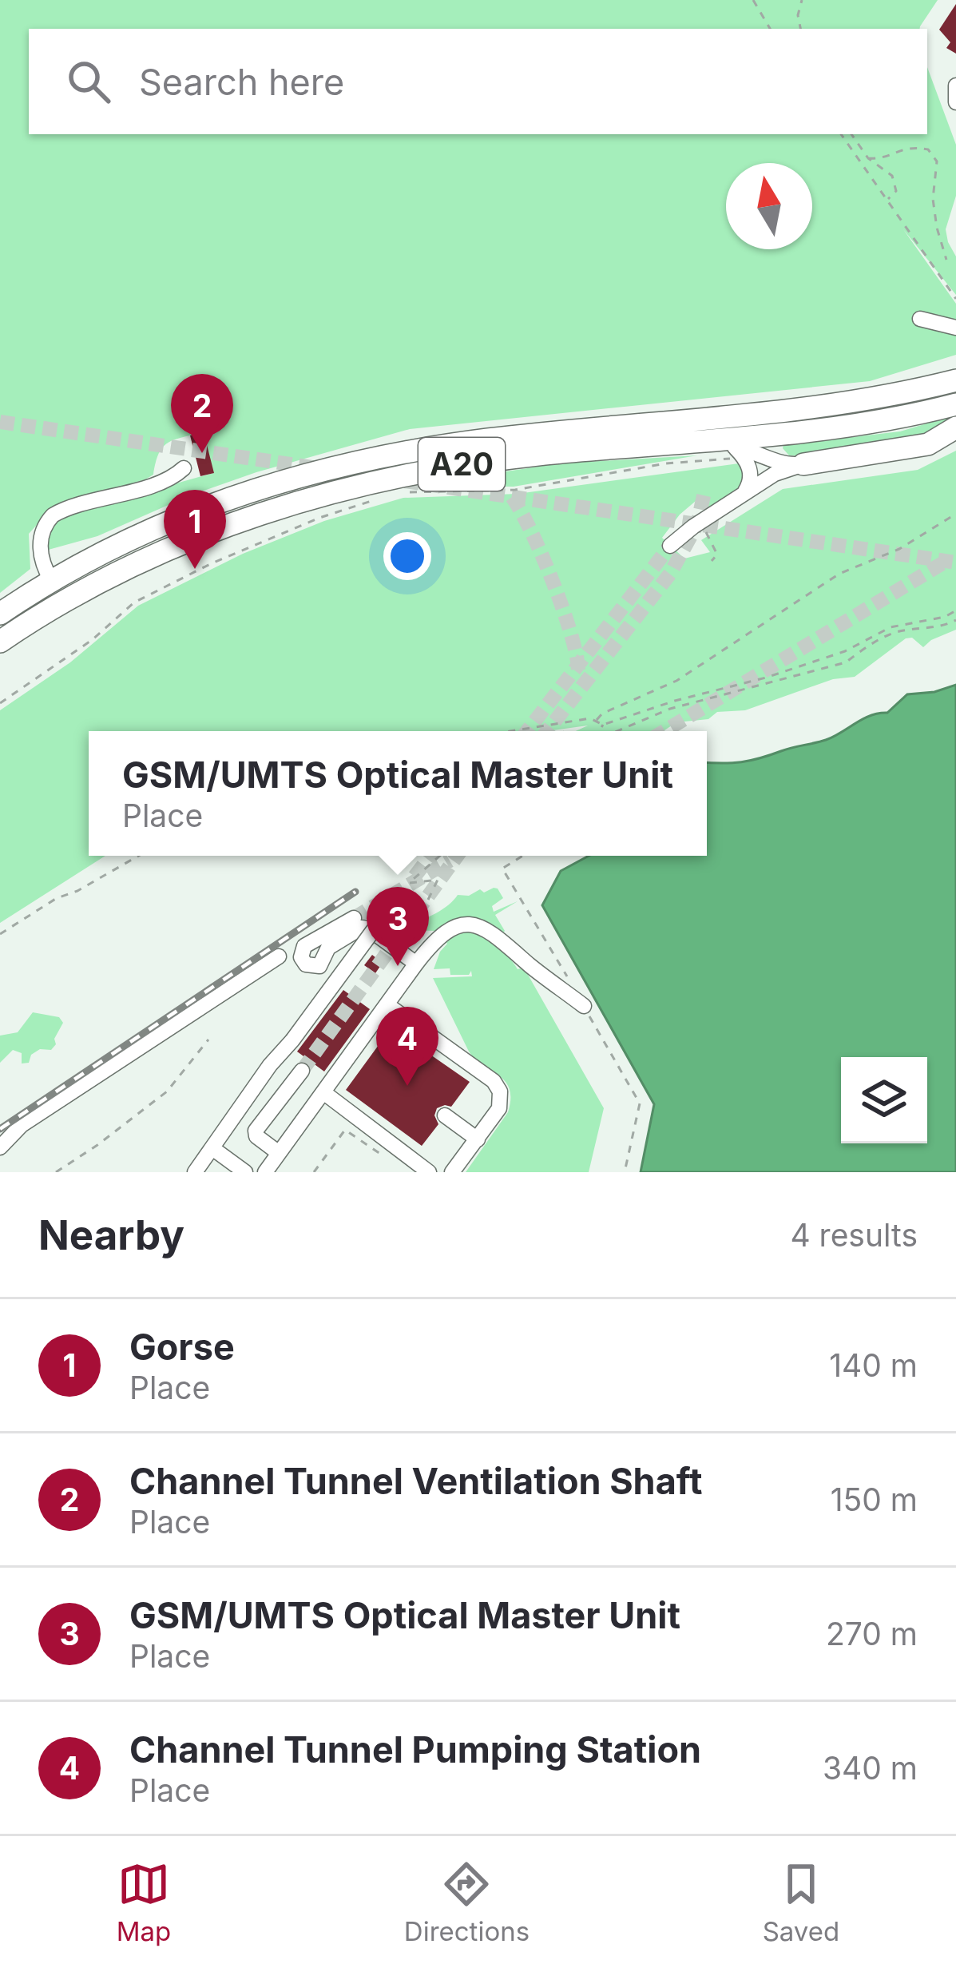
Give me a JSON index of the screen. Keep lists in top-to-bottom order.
{
  "streets": {
    "highway": ["A20"]
  },
  "north": "top",
  "page": {
    "search": "Search here",
    "pins": [
      "2",
      "1",
      "3",
      "4"
    ],
    "popup": ["GSM/UMTS Optical Master Unit", "Place"],
    "heading": ["Nearby", "4 results"],
    "list": [
      {
        "mark": "1",
        "name": "Gorse",
        "note": "Place",
        "value": "140 m"
      },
      {
        "mark": "2",
        "name": "Channel Tunnel Ventilation Shaft",
        "note": "Place",
        "value": "150 m"
      },
      {
        "mark": "3",
        "name": "GSM/UMTS Optical Master Unit",
        "note": "Place",
        "value": "270 m"
      },
      {
        "mark": "4",
        "name": "Channel Tunnel Pumping Station",
        "note": "Place",
        "value": "340 m"
      }
    ],
    "nav": ["Map", "Directions", "Saved"]
  }
}
